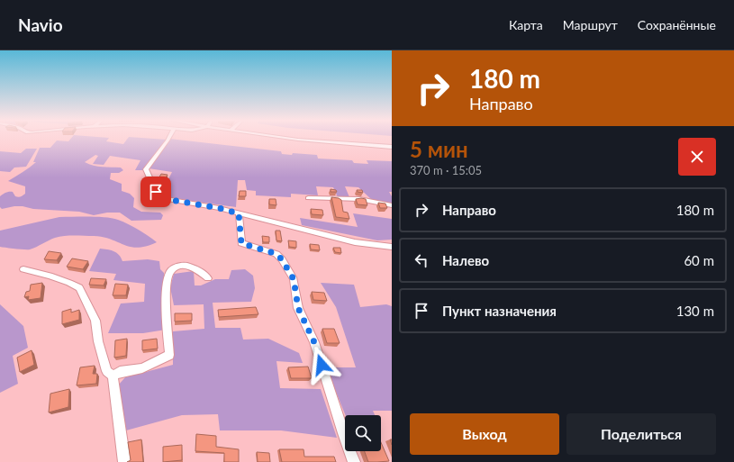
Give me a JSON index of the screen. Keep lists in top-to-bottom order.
{
  "page": {
    "header": "Navio",
    "nav": ["Карта", "Маршрут", "Сохранённые"],
    "turn": ["180 m", "Направо"],
    "heading": ["5 мин", "370 m · 15:05"],
    "list": [
      {
        "name": "Направо",
        "value": "180 m"
      },
      {
        "name": "Налево",
        "value": "60 m"
      },
      {
        "name": "Пункт назначения",
        "value": "130 m"
      }
    ],
    "buttons": ["Выход", "Поделиться"]
  }
}
